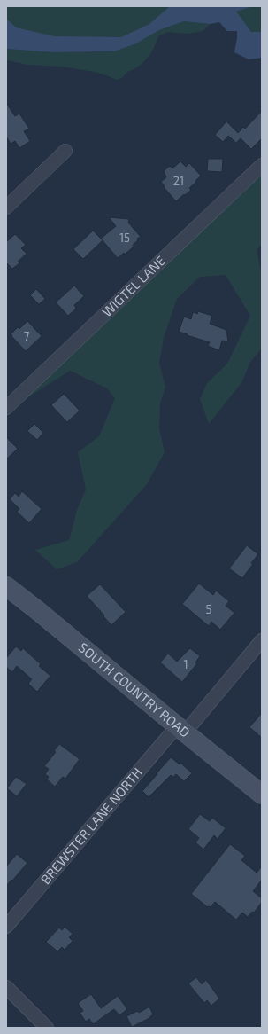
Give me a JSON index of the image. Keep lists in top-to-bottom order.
{
  "streets": {
    "main road": ["SOUTH COUNTRY ROAD"],
    "street": ["WIGTEL LANE", "BREWSTER LANE NORTH"]
  },
  "crossings": [
    ["SOUTH COUNTRY ROAD", "BREWSTER LANE NORTH"]
  ],
  "house_numbers": [
    "21",
    "15",
    "7",
    "5",
    "1"
  ]
}
